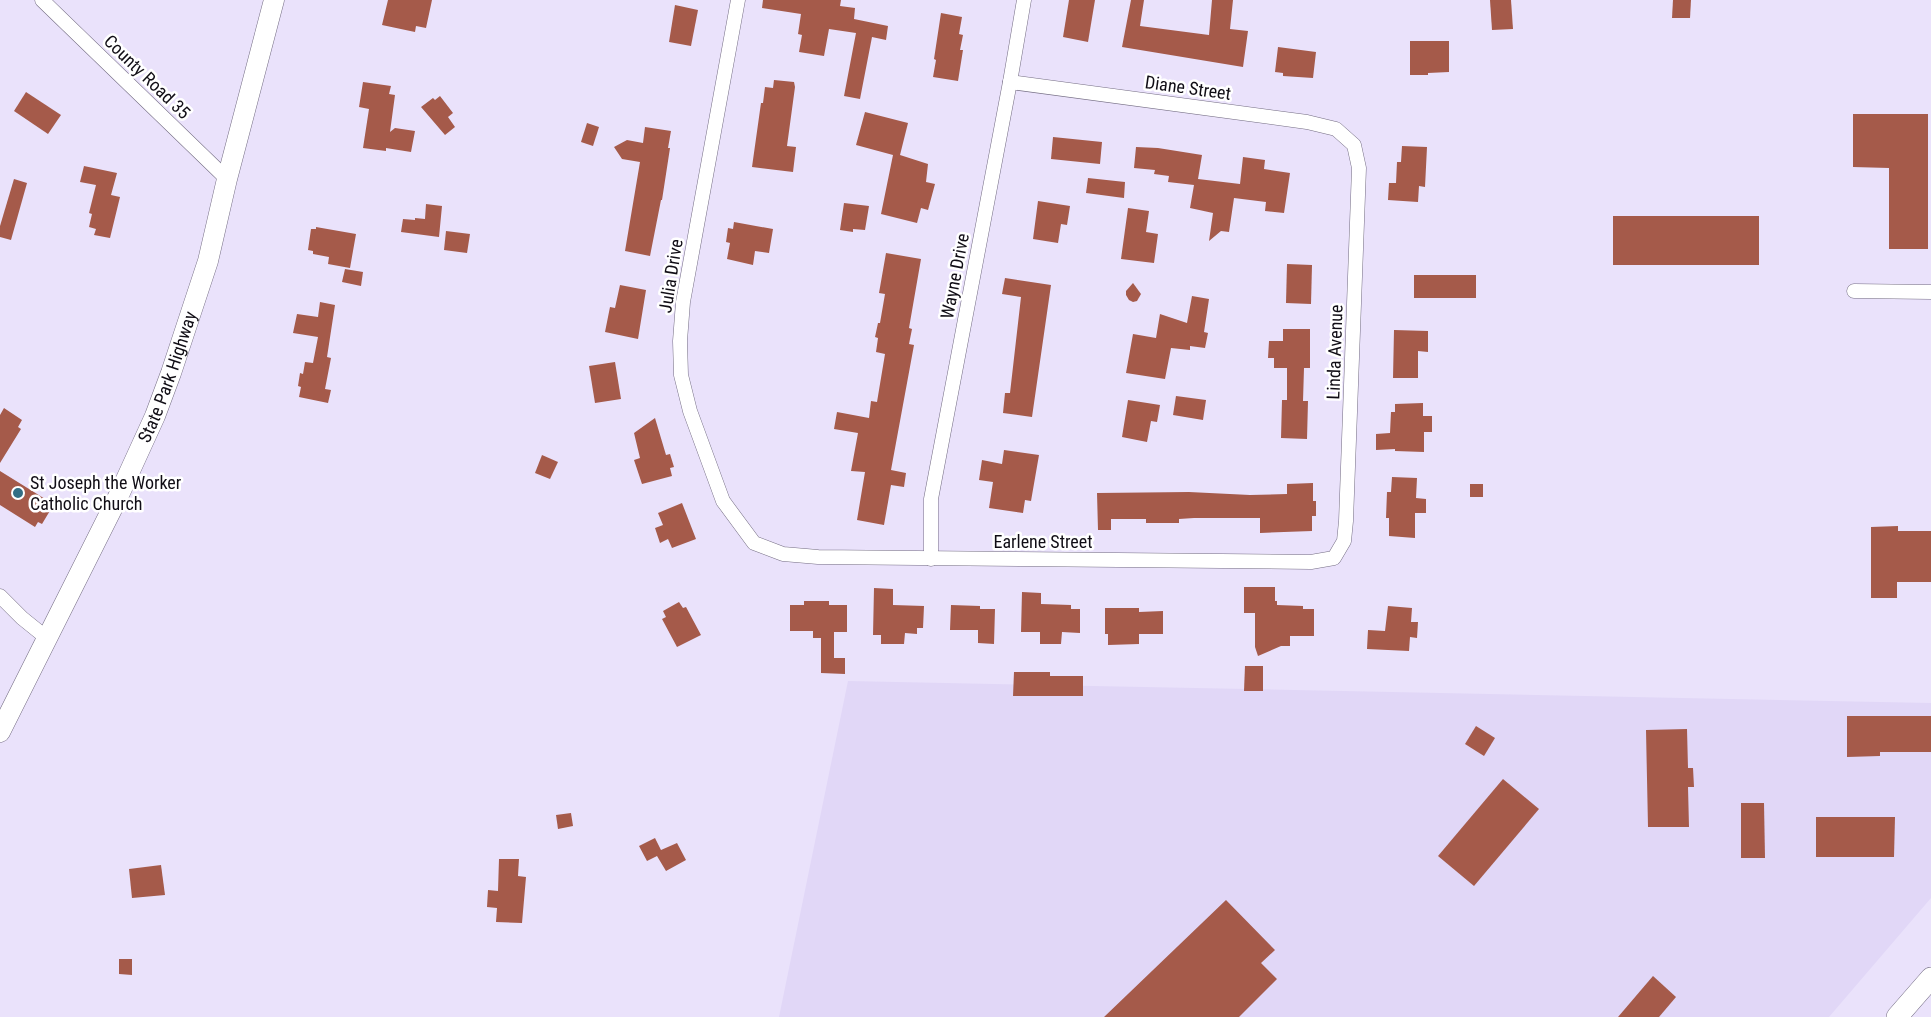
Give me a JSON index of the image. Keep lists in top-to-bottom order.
{
  "streets": {
    "main road": ["State Park Highway"],
    "street": [
      "County Road 35",
      "Diane Street",
      "Julia Drive",
      "Wayne Drive",
      "Linda Avenue",
      "Earlene Street"
    ]
  },
  "crossings": [
    ["County Road 35", "State Park Highway"],
    ["Diane Street", "Wayne Drive"],
    ["Diane Street", "Linda Avenue"],
    ["Julia Drive", "Earlene Street"],
    ["Wayne Drive", "Earlene Street"],
    ["Linda Avenue", "Earlene Street"]
  ],
  "places": ["St Joseph the Worker Catholic Church"]
}
